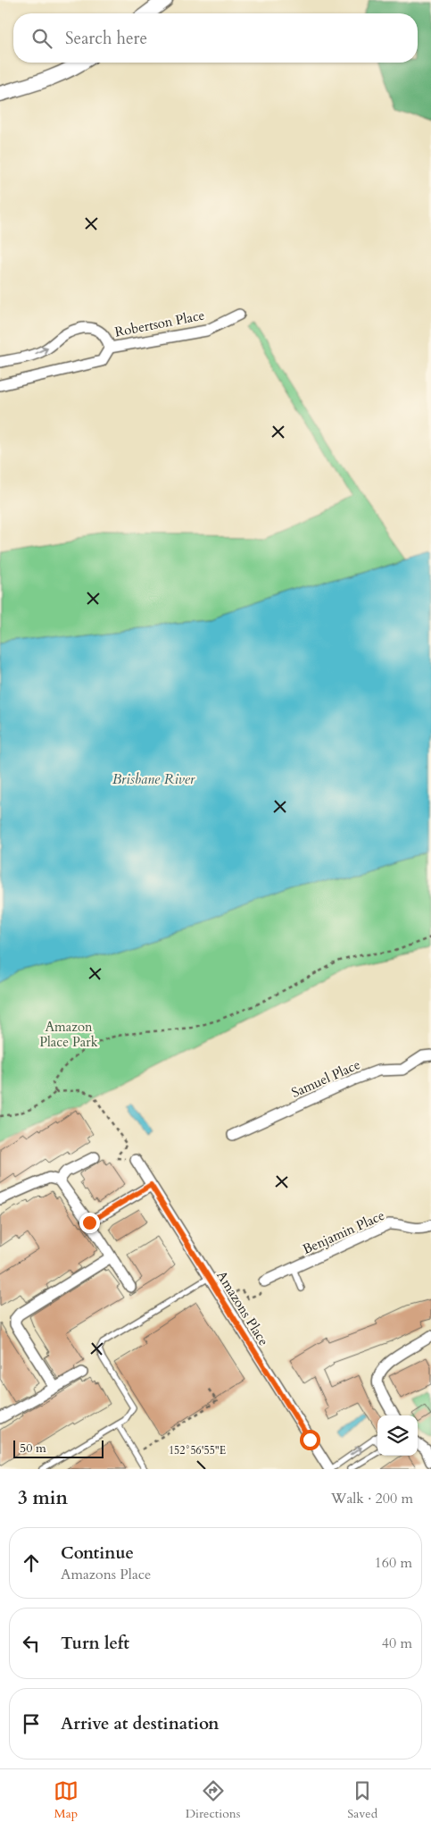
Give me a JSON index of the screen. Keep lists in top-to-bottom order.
{
  "streets": {
    "street": [
      "Robertson Place",
      "Samuel Place",
      "Benjamin Place",
      "Amazons Place"
    ]
  },
  "water": ["Brisbane River"],
  "parks": ["Amazon Place Park"],
  "scale_bar": "50 m",
  "page": {
    "search": "Search here",
    "scale": "50 m",
    "heading": ["3 min", "Walk · 200 m"],
    "list": [
      ["Continue", "Amazons Place", "160 m"],
      ["Turn left", "40 m"],
      "Arrive at destination"
    ],
    "nav": ["Map", "Directions", "Saved"]
  },
  "coordinates": ["152°56'55\"E"]
}
